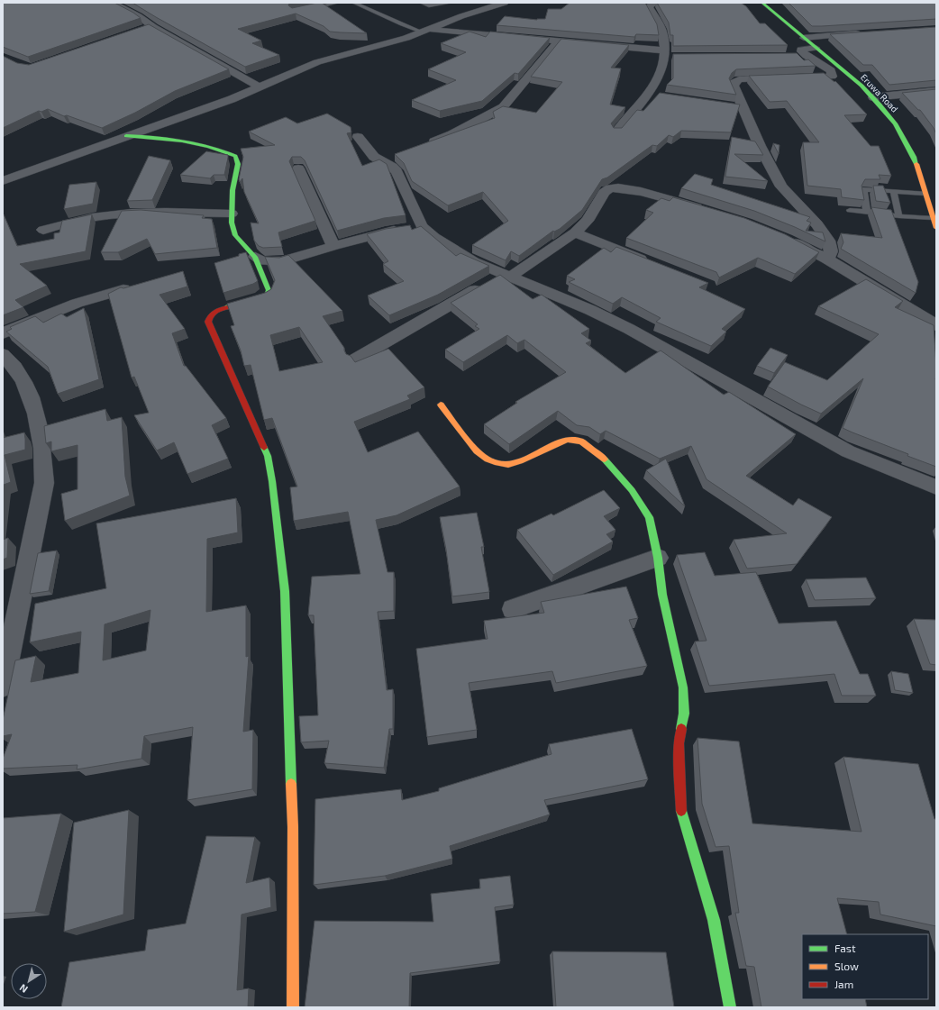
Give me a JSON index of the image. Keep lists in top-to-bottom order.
{
  "streets": {
    "street": ["Eruwa Road"]
  },
  "legend": ["Fast", "Slow", "Jam"],
  "north": "bottom left"
}
